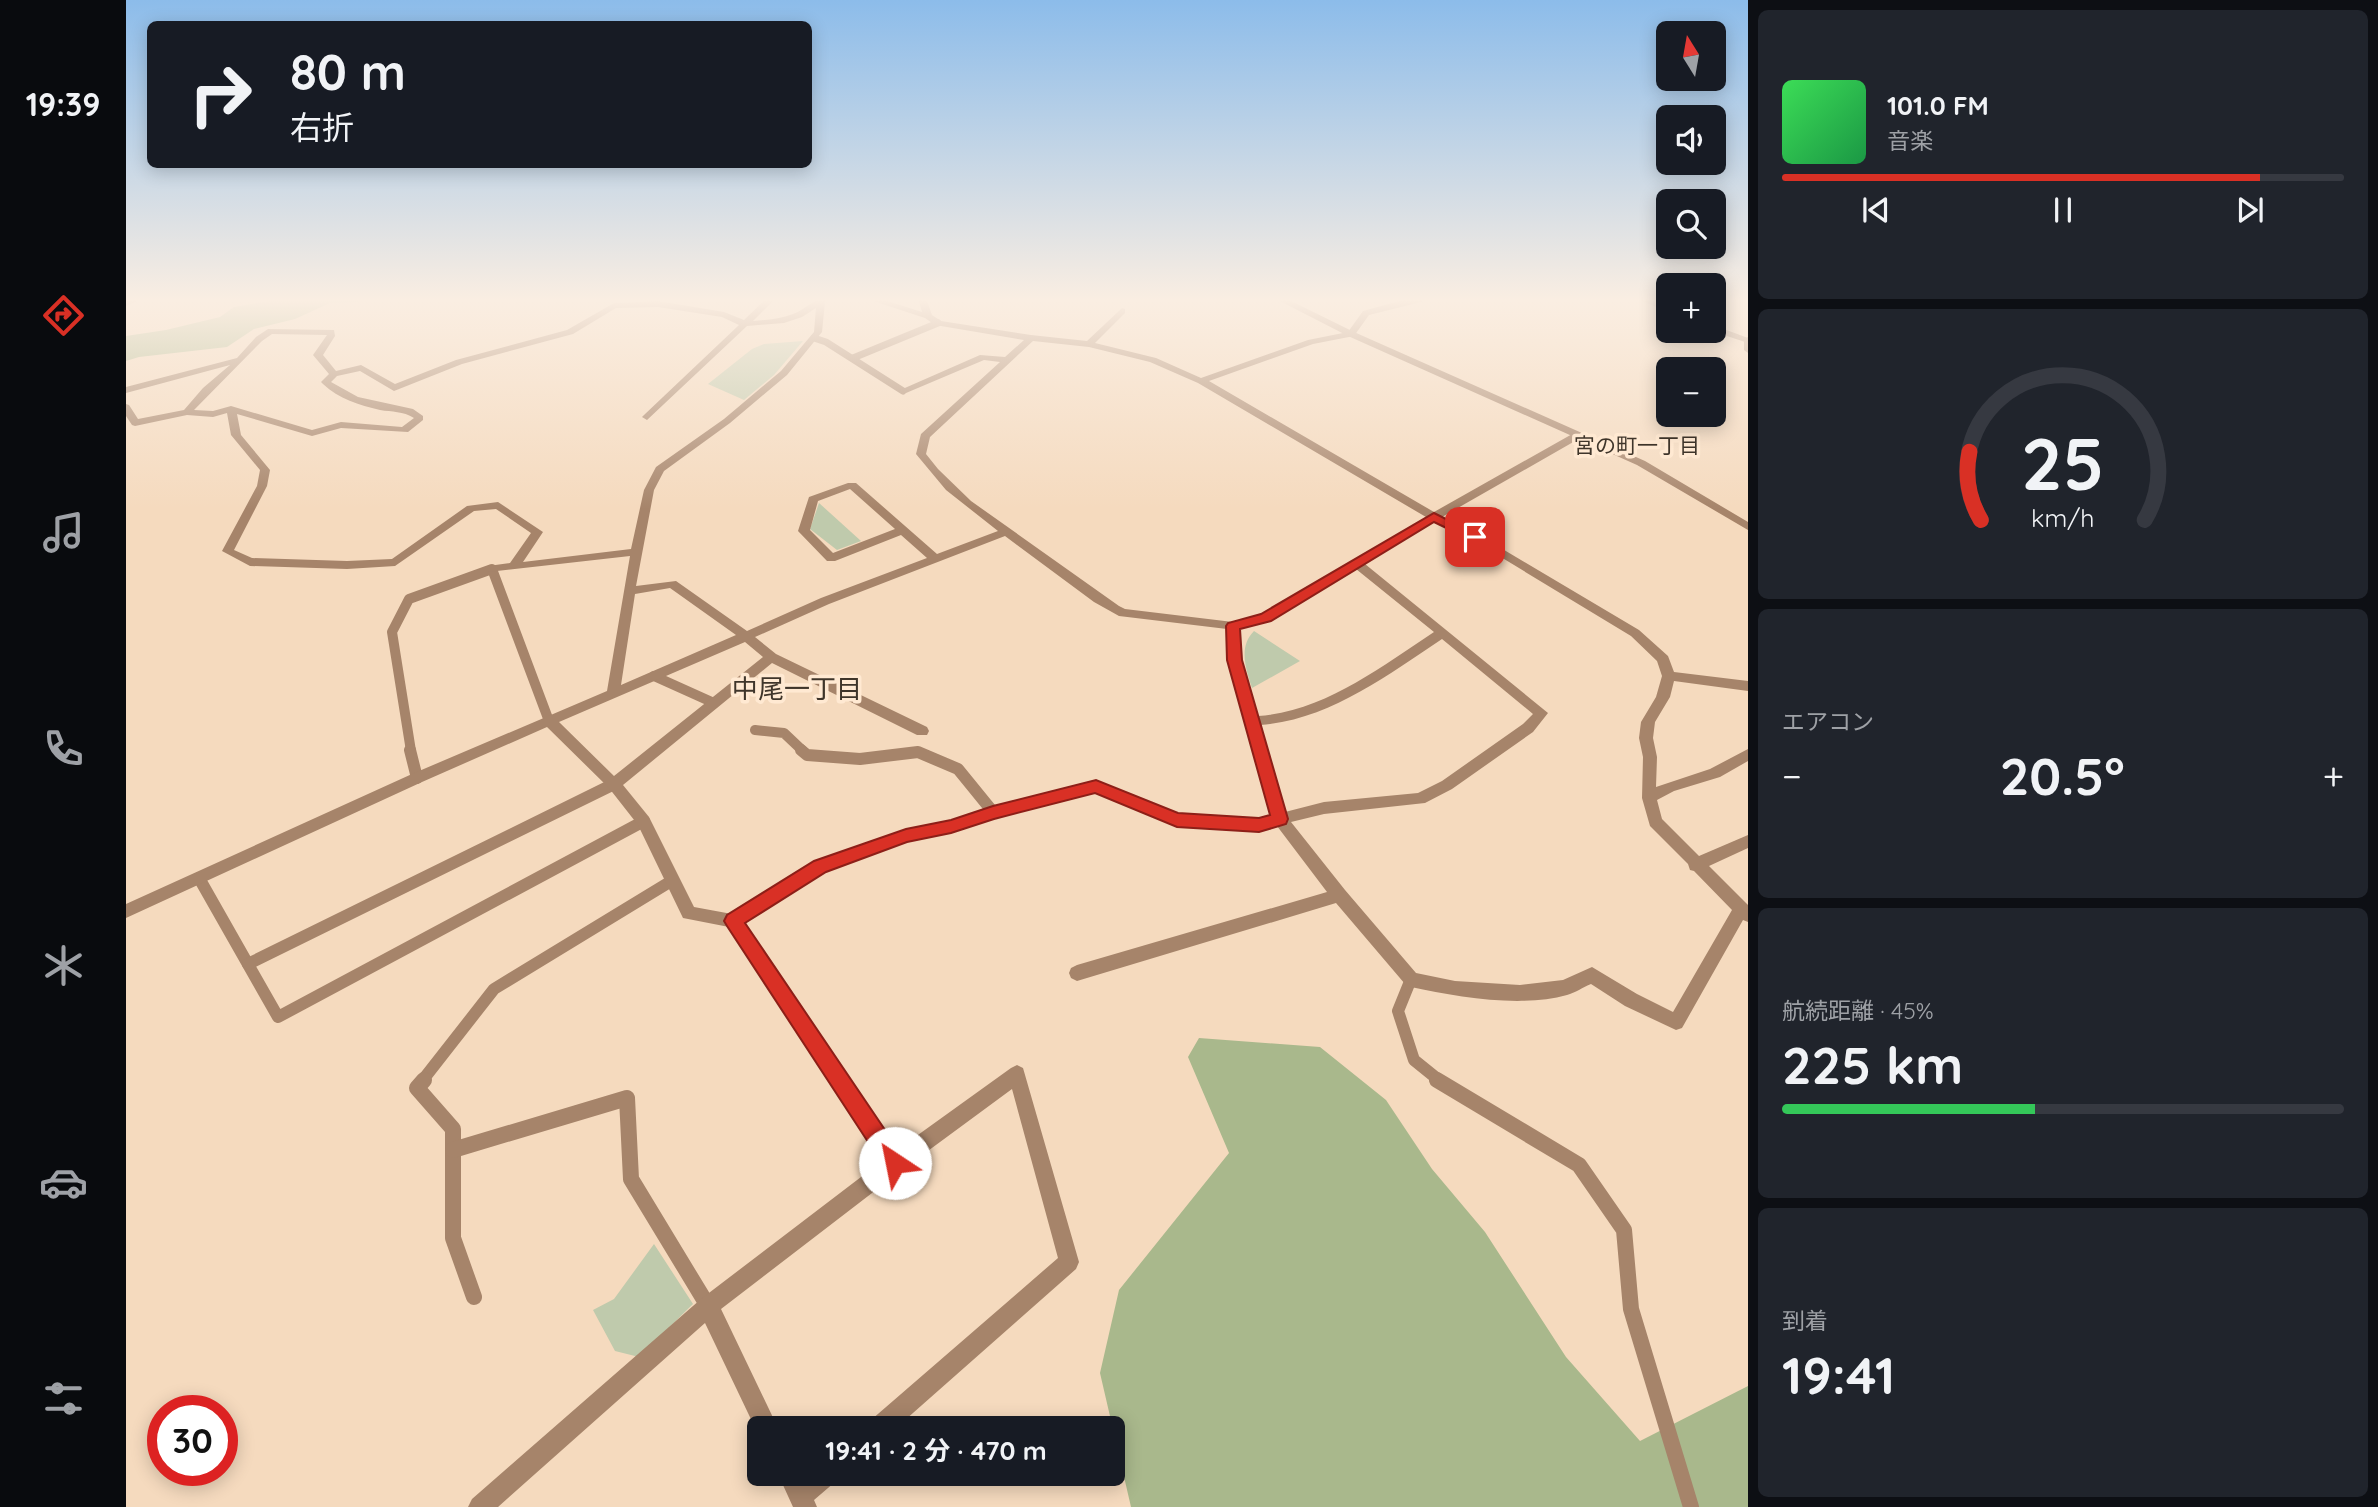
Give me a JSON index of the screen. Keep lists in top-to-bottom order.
{
  "districts": ["宮の町一丁目", "中尾一丁目"],
  "north": "top",
  "page": {
    "tabs": "19:39",
    "map_buttons": ["+", "−"],
    "turn": ["80 m", "右折"],
    "song": ["101.0 FM", "音楽"],
    "tile": [
      "エアコン",
      ["航続距離 · 45%", "225 km"],
      ["到着", "19:41"]
    ],
    "heat": ["−", "20.5°", "+"],
    "limit": "30",
    "trip": "19:41 · 2 分 · 470 m",
    "gauge": ["25", "km/h"]
  }
}
